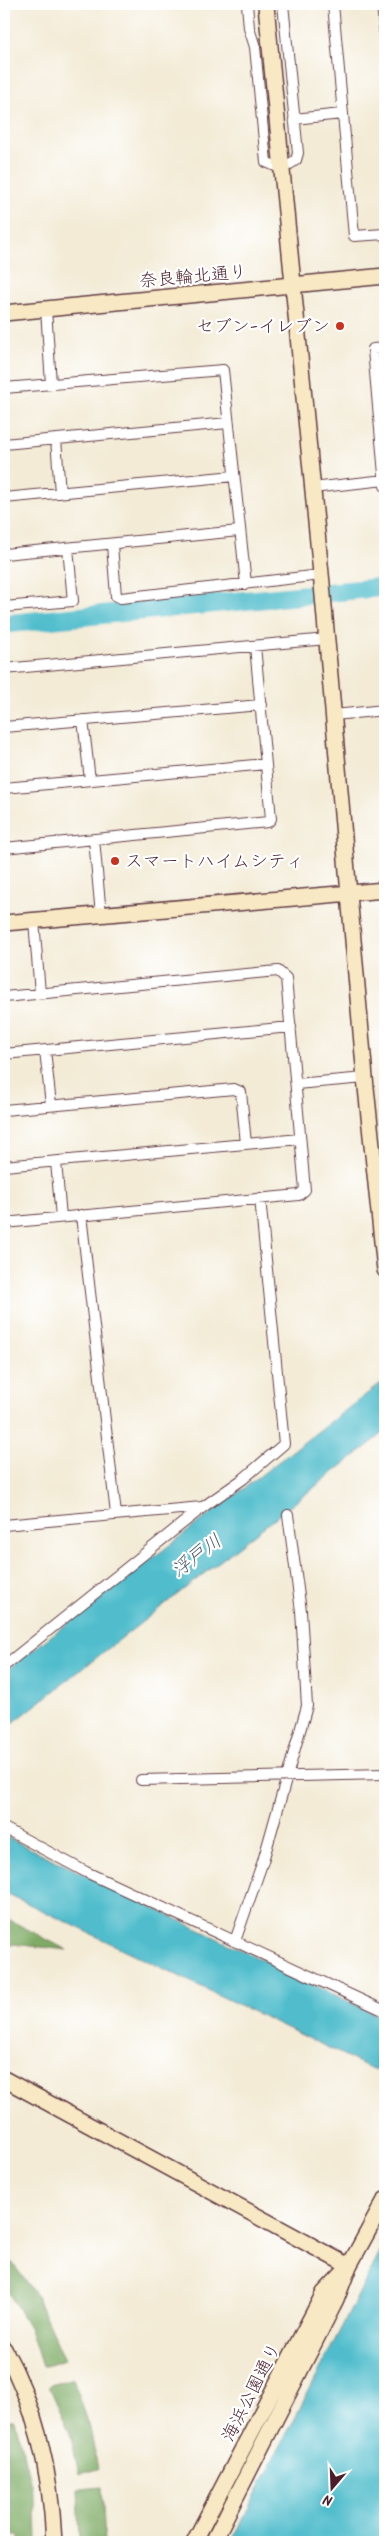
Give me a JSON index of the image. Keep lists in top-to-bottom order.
{
  "streets": {
    "street": ["奈良輪北通り", "海浜公園通り"]
  },
  "water": ["浮戸川"],
  "places": ["セブン-イレブン", "スマートハイムシティ"],
  "north": "bottom"
}
